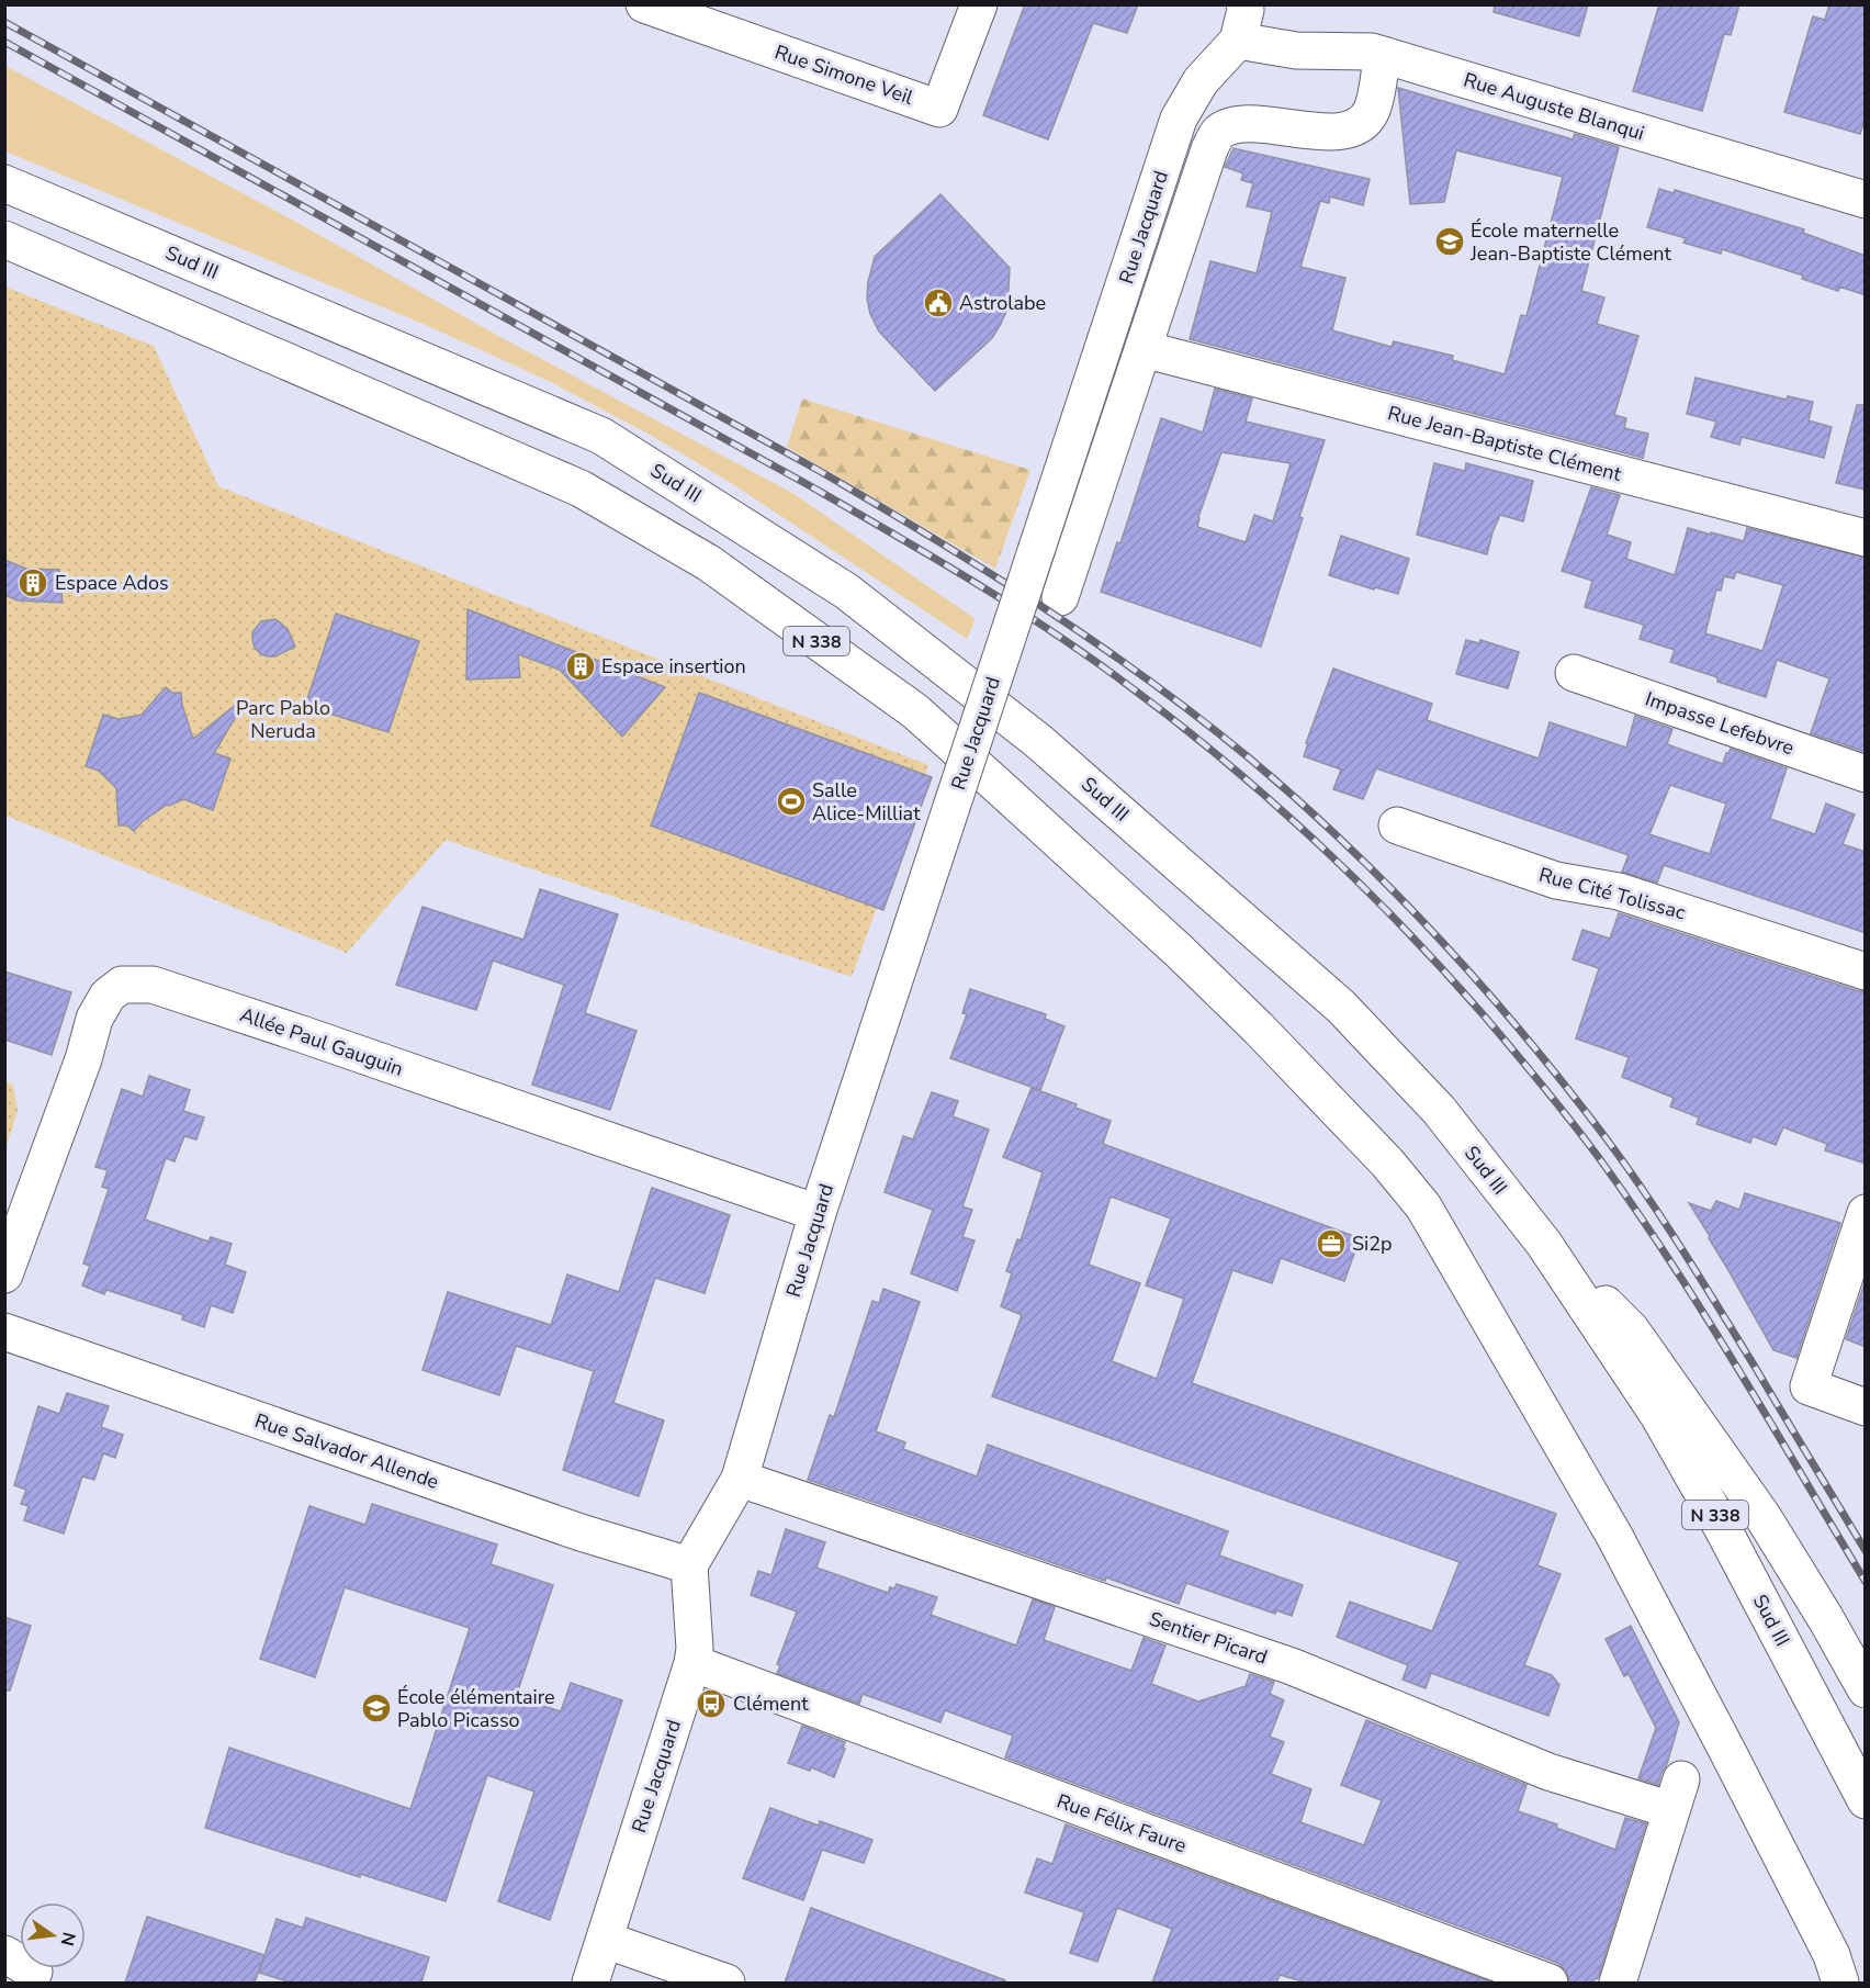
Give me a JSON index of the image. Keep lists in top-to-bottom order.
{
  "streets": {
    "main road": [
      "Rue Simone Veil",
      "Rue Auguste Blanqui",
      "Rue Jacquard",
      "Sud III",
      "Rue Jean-Baptiste Clément",
      "N 338",
      "Impasse Lefebvre",
      "Rue Cité Tolissac",
      "Allée Paul Gauguin",
      "Rue Salvador Allende",
      "Sentier Picard",
      "Rue Félix Faure"
    ]
  },
  "crossings": [
    ["Rue Auguste Blanqui", "Rue Jacquard"],
    ["Rue Jacquard", "Allée Paul Gauguin"],
    ["Rue Jacquard", "Rue Salvador Allende"],
    ["Rue Jacquard", "Sentier Picard"],
    ["Rue Jacquard", "Rue Félix Faure"]
  ],
  "parks": ["Parc Pablo Neruda"],
  "places": {
    "school or university": ["École maternelle Jean-Baptiste Clément", "École élémentaire Pablo Picasso"],
    "public building": ["Astrolabe"],
    "building": ["Espace Ados", "Espace insertion"],
    "sports": ["Salle Alice-Milliat"],
    "office": ["Si2p"],
    "bus stop": ["Clément"]
  },
  "north": "right"
}
